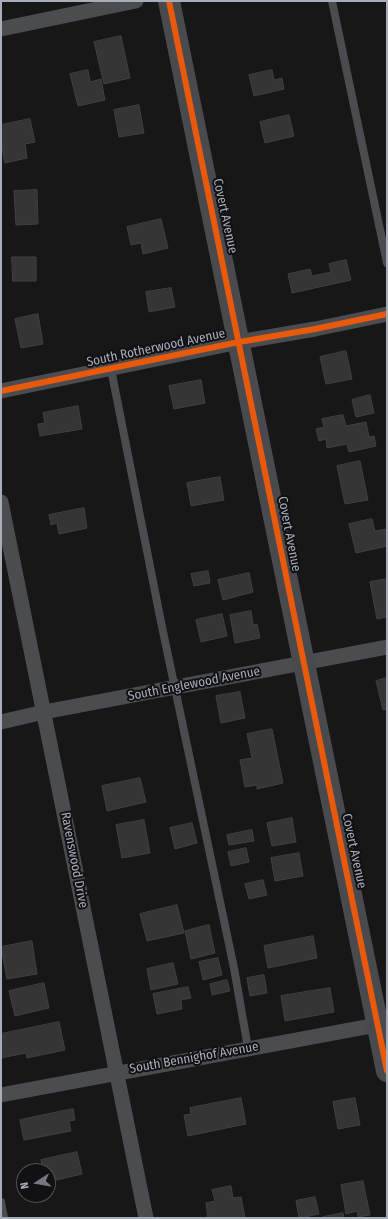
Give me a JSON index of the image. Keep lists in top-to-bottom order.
{
  "streets": {
    "main road": ["Covert Avenue"],
    "street": [
      "South Rotherwood Avenue",
      "South Englewood Avenue",
      "Ravenswood Drive",
      "South Bennighof Avenue"
    ]
  },
  "crossings": [
    ["Covert Avenue", "South Rotherwood Avenue"],
    ["Covert Avenue", "South Englewood Avenue"],
    ["Covert Avenue", "South Bennighof Avenue"],
    ["South Englewood Avenue", "Ravenswood Drive"],
    ["Ravenswood Drive", "South Bennighof Avenue"]
  ],
  "north": "left"
}
